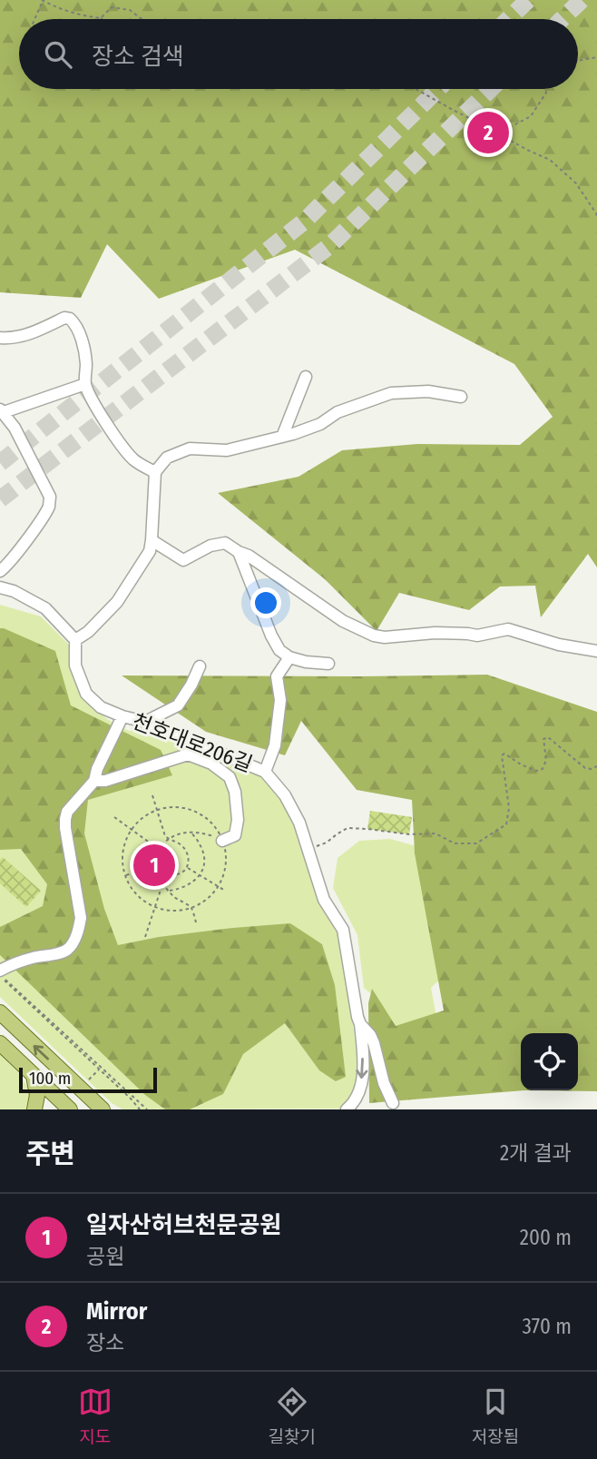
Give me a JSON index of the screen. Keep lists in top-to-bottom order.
{
  "streets": {
    "street": ["천호대로206길"]
  },
  "scale_bar": "100 m",
  "page": {
    "search": "장소 검색",
    "pins": ["2", "1"],
    "scale": "100 m",
    "heading": ["주변", "2개 결과"],
    "list": [
      {
        "mark": "1",
        "name": "일자산허브천문공원",
        "note": "공원",
        "value": "200 m"
      },
      {
        "mark": "2",
        "name": "Mirror",
        "note": "장소",
        "value": "370 m"
      }
    ],
    "nav": ["지도", "길찾기", "저장됨"]
  }
}
